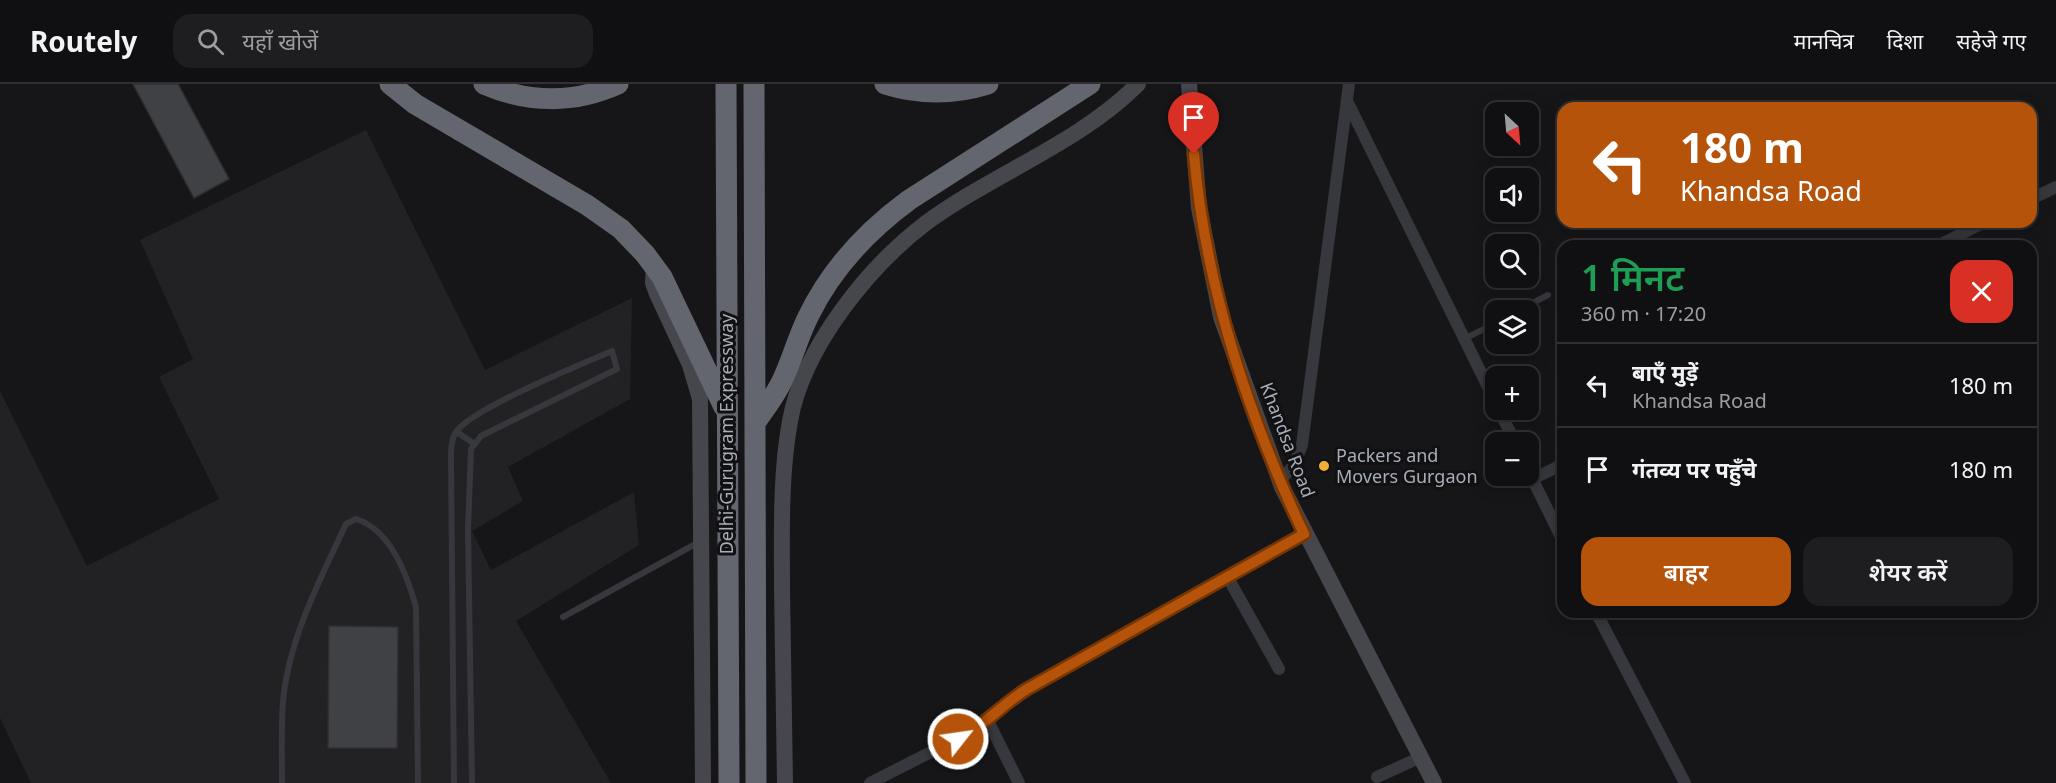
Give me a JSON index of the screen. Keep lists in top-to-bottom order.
{
  "streets": {
    "highway": ["Delhi-Gurugram Expressway"],
    "main road": ["Khandsa Road"]
  },
  "places": ["Packers and Movers Gurgaon"],
  "north": "bottom right",
  "page": {
    "header": "Routely",
    "search": "यहाँ खोजें",
    "nav": ["मानचित्र", "दिशा", "सहेजे गए"],
    "map_buttons": ["+", "−"],
    "turn": ["180 m", "Khandsa Road"],
    "heading": ["1 मिनट", "360 m · 17:20"],
    "list": [
      {
        "name": "बाएँ मुड़ें",
        "note": "Khandsa Road",
        "value": "180 m"
      },
      {
        "name": "गंतव्य पर पहुँचे",
        "value": "180 m"
      }
    ],
    "buttons": ["बाहर", "शेयर करें"]
  }
}
